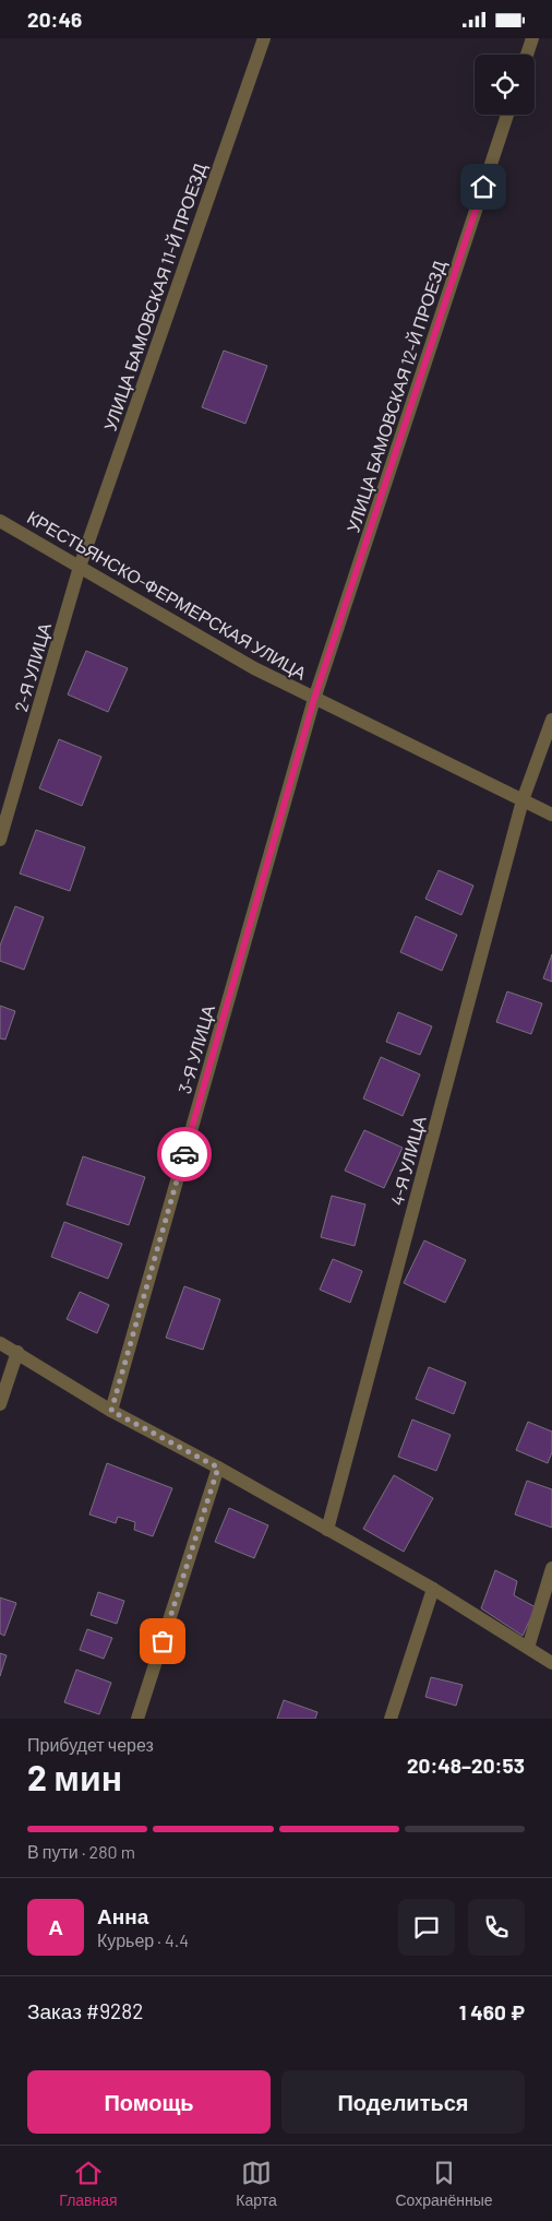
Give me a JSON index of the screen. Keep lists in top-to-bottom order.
{
  "streets": {
    "street": [
      "УЛИЦА БАМОВСКАЯ 11-Й ПРОЕЗД",
      "УЛИЦА БАМОВСКАЯ 12-Й ПРОЕЗД",
      "КРЕСТЬЯНСКО-ФЕРМЕРСКАЯ УЛИЦА",
      "2-Я УЛИЦА",
      "3-Я УЛИЦА",
      "4-Я УЛИЦА"
    ]
  },
  "crossings": [
    ["УЛИЦА БАМОВСКАЯ 11-Й ПРОЕЗД", "КРЕСТЬЯНСКО-ФЕРМЕРСКАЯ УЛИЦА"],
    ["УЛИЦА БАМОВСКАЯ 11-Й ПРОЕЗД", "2-Я УЛИЦА"],
    ["УЛИЦА БАМОВСКАЯ 12-Й ПРОЕЗД", "КРЕСТЬЯНСКО-ФЕРМЕРСКАЯ УЛИЦА"],
    ["УЛИЦА БАМОВСКАЯ 12-Й ПРОЕЗД", "3-Я УЛИЦА"],
    ["КРЕСТЬЯНСКО-ФЕРМЕРСКАЯ УЛИЦА", "2-Я УЛИЦА"],
    ["КРЕСТЬЯНСКО-ФЕРМЕРСКАЯ УЛИЦА", "3-Я УЛИЦА"],
    ["КРЕСТЬЯНСКО-ФЕРМЕРСКАЯ УЛИЦА", "4-Я УЛИЦА"]
  ],
  "page": {
    "status": "20:46",
    "heading": ["2 мин", "Прибудет через", "20:48–20:53"],
    "panel": [
      "Анна",
      "Курьер · 4.4",
      "Заказ #9282",
      "1 460 ₽"
    ],
    "bar": "В пути · 280 m",
    "round": "А",
    "buttons": ["Помощь", "Поделиться"],
    "tabs": ["Главная", "Карта", "Сохранённые"]
  }
}
